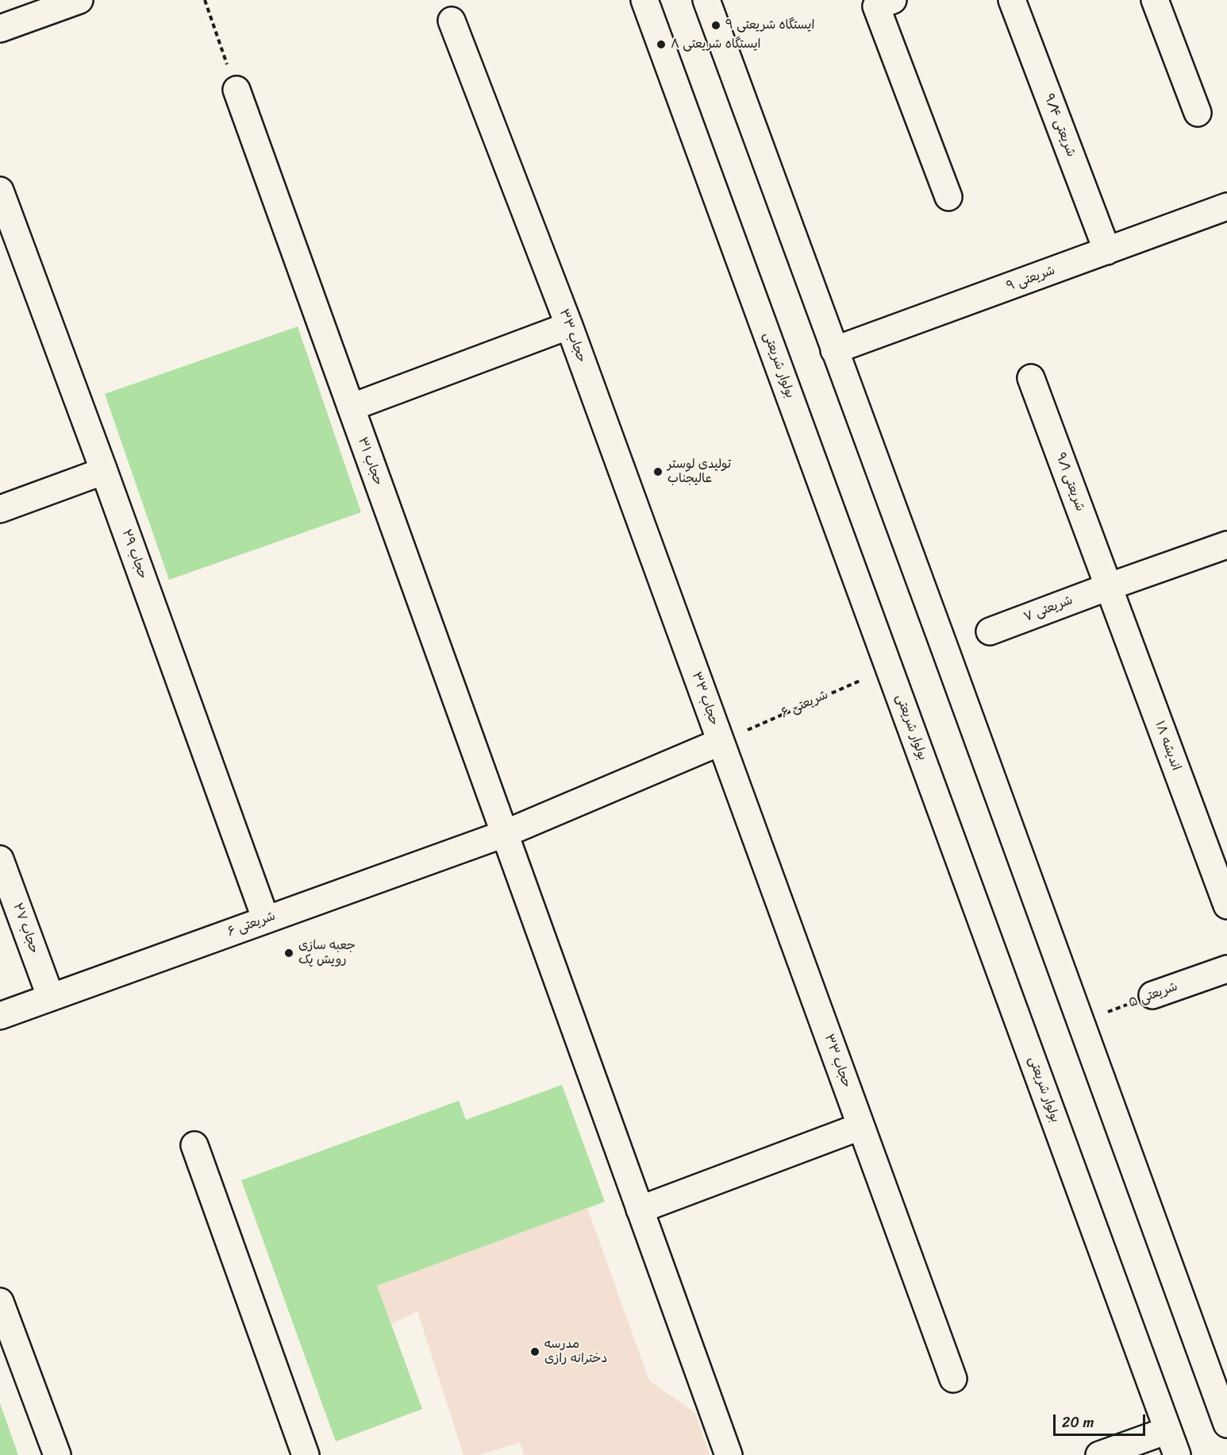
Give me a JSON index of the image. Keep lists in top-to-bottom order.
{
  "streets": {
    "street": [
      "شریعتی ۹/۴",
      "شریعتی ۹",
      "حجاب ۳۳",
      "بولوار شریعتی",
      "حجاب ۳۱",
      "شریعتی ۹/۱",
      "حجاب ۲۹",
      "شریعتی ۷",
      "شریعتی ۶",
      "اندیشه ۱۸",
      "حجاب ۲۷",
      "شریعتی ۵"
    ]
  },
  "crossings": [
    ["شریعتی ۹/۴", "شریعتی ۹"],
    ["حجاب ۳۳", "شریعتی ۶"],
    ["بولوار شریعتی", "شریعتی ۶"],
    ["حجاب ۳۱", "شریعتی ۶"],
    ["شریعتی ۹/۱", "شریعتی ۷"],
    ["شریعتی ۹/۱", "اندیشه ۱۸"],
    ["حجاب ۲۹", "شریعتی ۶"],
    ["شریعتی ۷", "اندیشه ۱۸"],
    ["شریعتی ۶", "حجاب ۲۷"]
  ],
  "places": [
    "ایستگاه شریعتی ۹",
    "ایستگاه شریعتی ۸",
    "تولیدی لوستر عالیجناب",
    "جعبه سازی رویش پک",
    "مدرسه دخترانه رازی"
  ],
  "scale_bar": "20 m"
}
